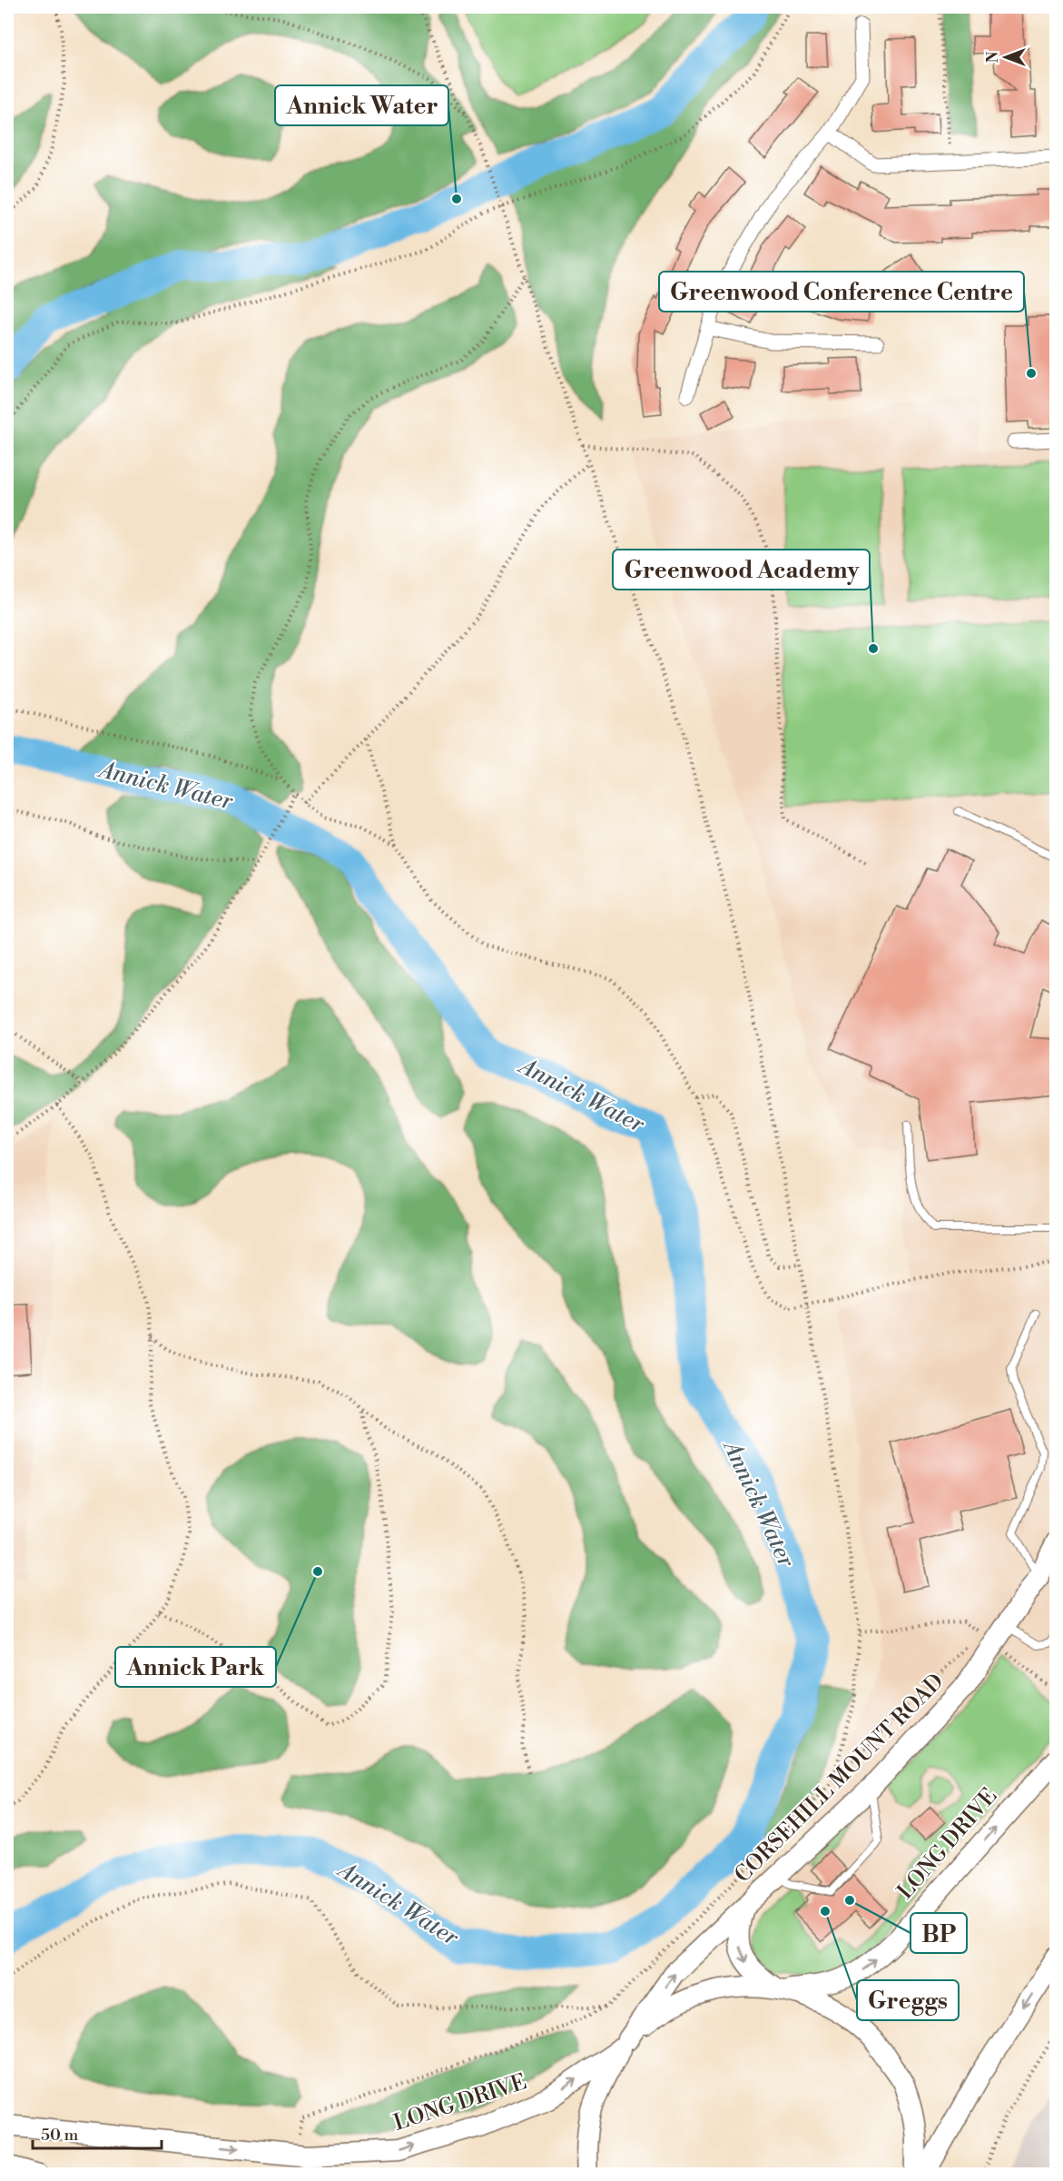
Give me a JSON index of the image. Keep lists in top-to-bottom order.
{
  "streets": {
    "main road": ["CORSEHILL MOUNT ROAD", "LONG DRIVE"]
  },
  "crossings": [
    ["CORSEHILL MOUNT ROAD", "LONG DRIVE"]
  ],
  "one_way": ["LONG DRIVE"],
  "water": ["Annick Water"],
  "places": [
    "Annick Water",
    "Greenwood Conference Centre",
    "Greenwood Academy",
    "Annick Park",
    "BP",
    "Greggs"
  ],
  "scale_bar": "50 m",
  "north": "left"
}
